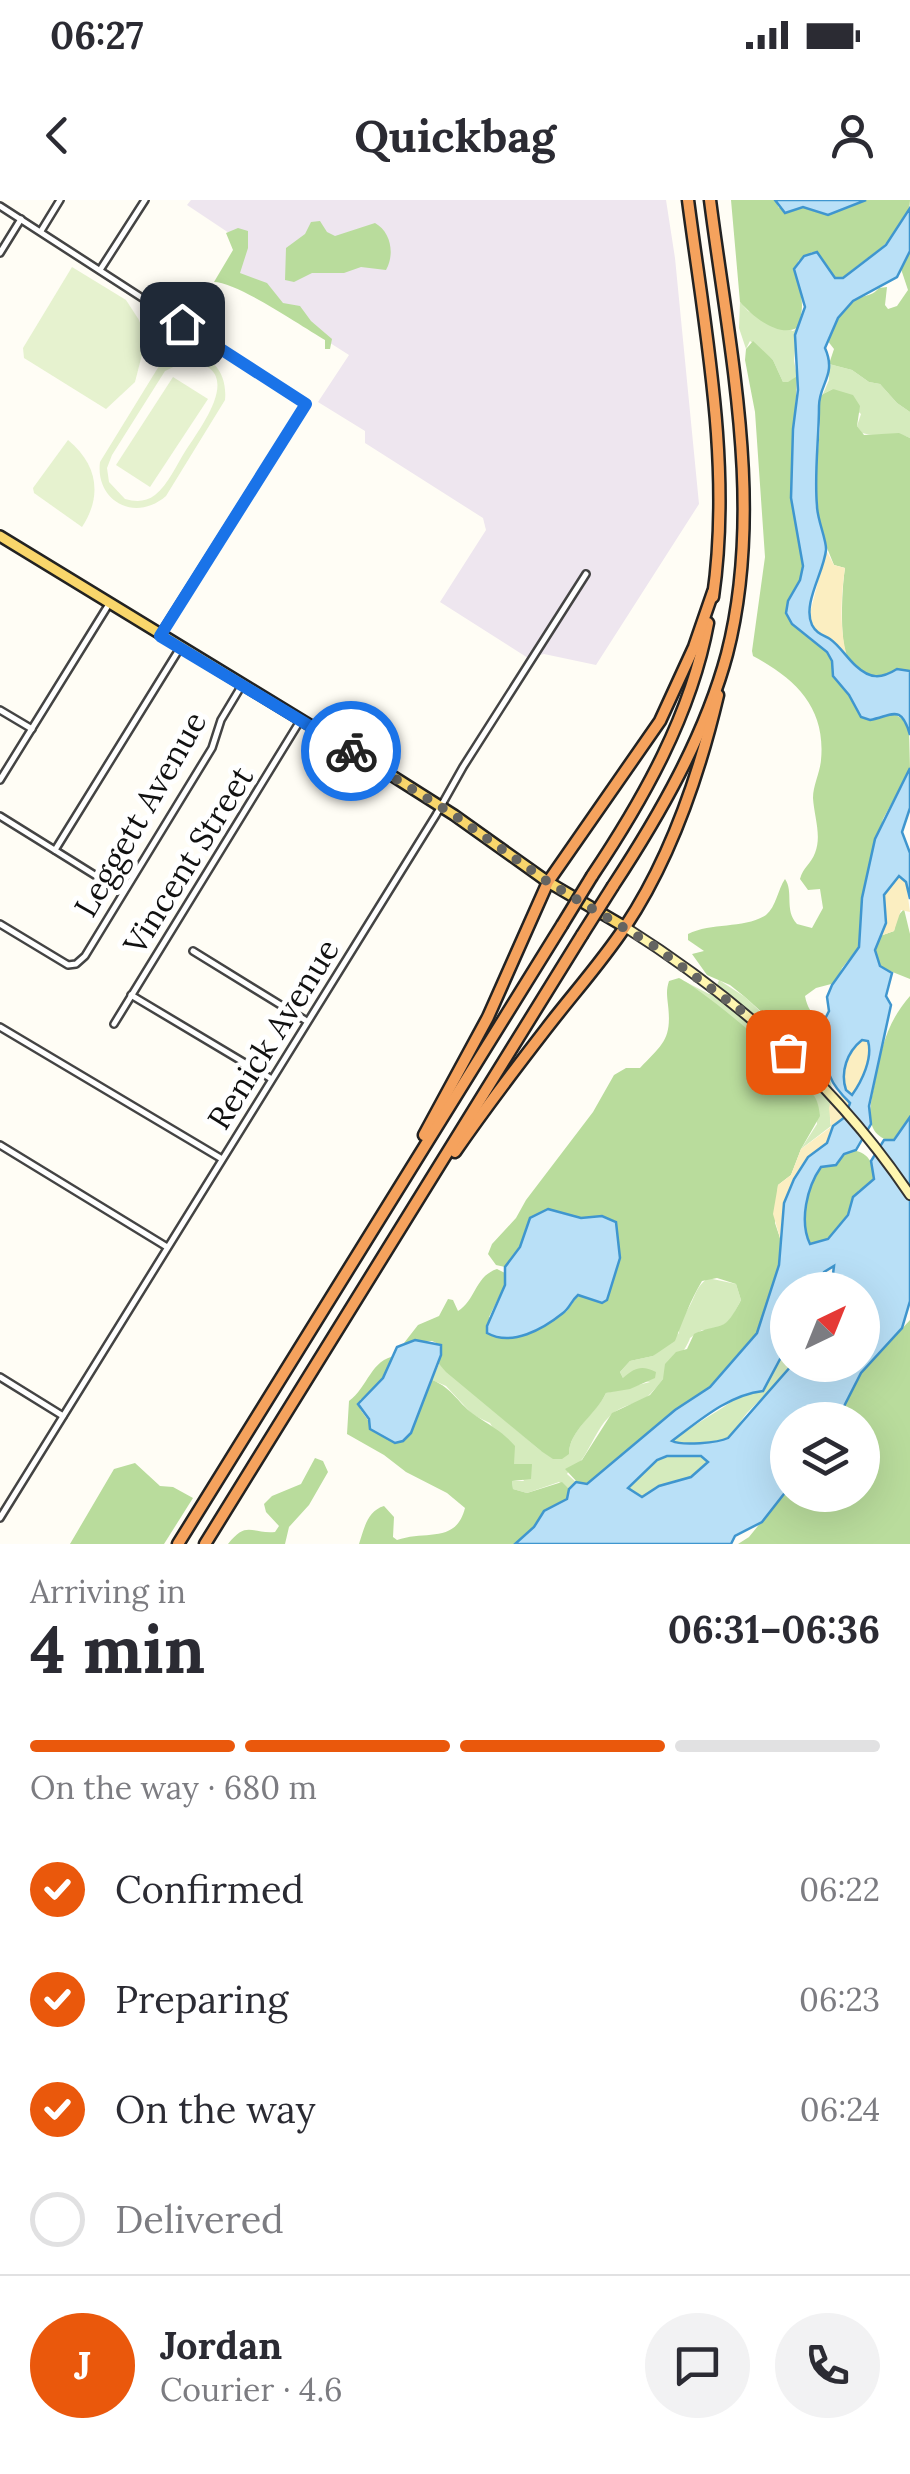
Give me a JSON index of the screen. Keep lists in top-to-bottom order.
{
  "streets": {
    "street": ["Leggett Avenue", "Vincent Street", "Renick Avenue"]
  },
  "north": "top right",
  "page": {
    "status": "06:27",
    "header": "Quickbag",
    "heading": ["4 min", "Arriving in", "06:31–06:36"],
    "panel": ["Jordan", "Courier · 4.6"],
    "bar": "On the way · 680 m",
    "list": [
      ["Confirmed", "06:22"],
      ["Preparing", "06:23"],
      ["On the way", "06:24"],
      "Delivered"
    ],
    "round": "J"
  }
}
